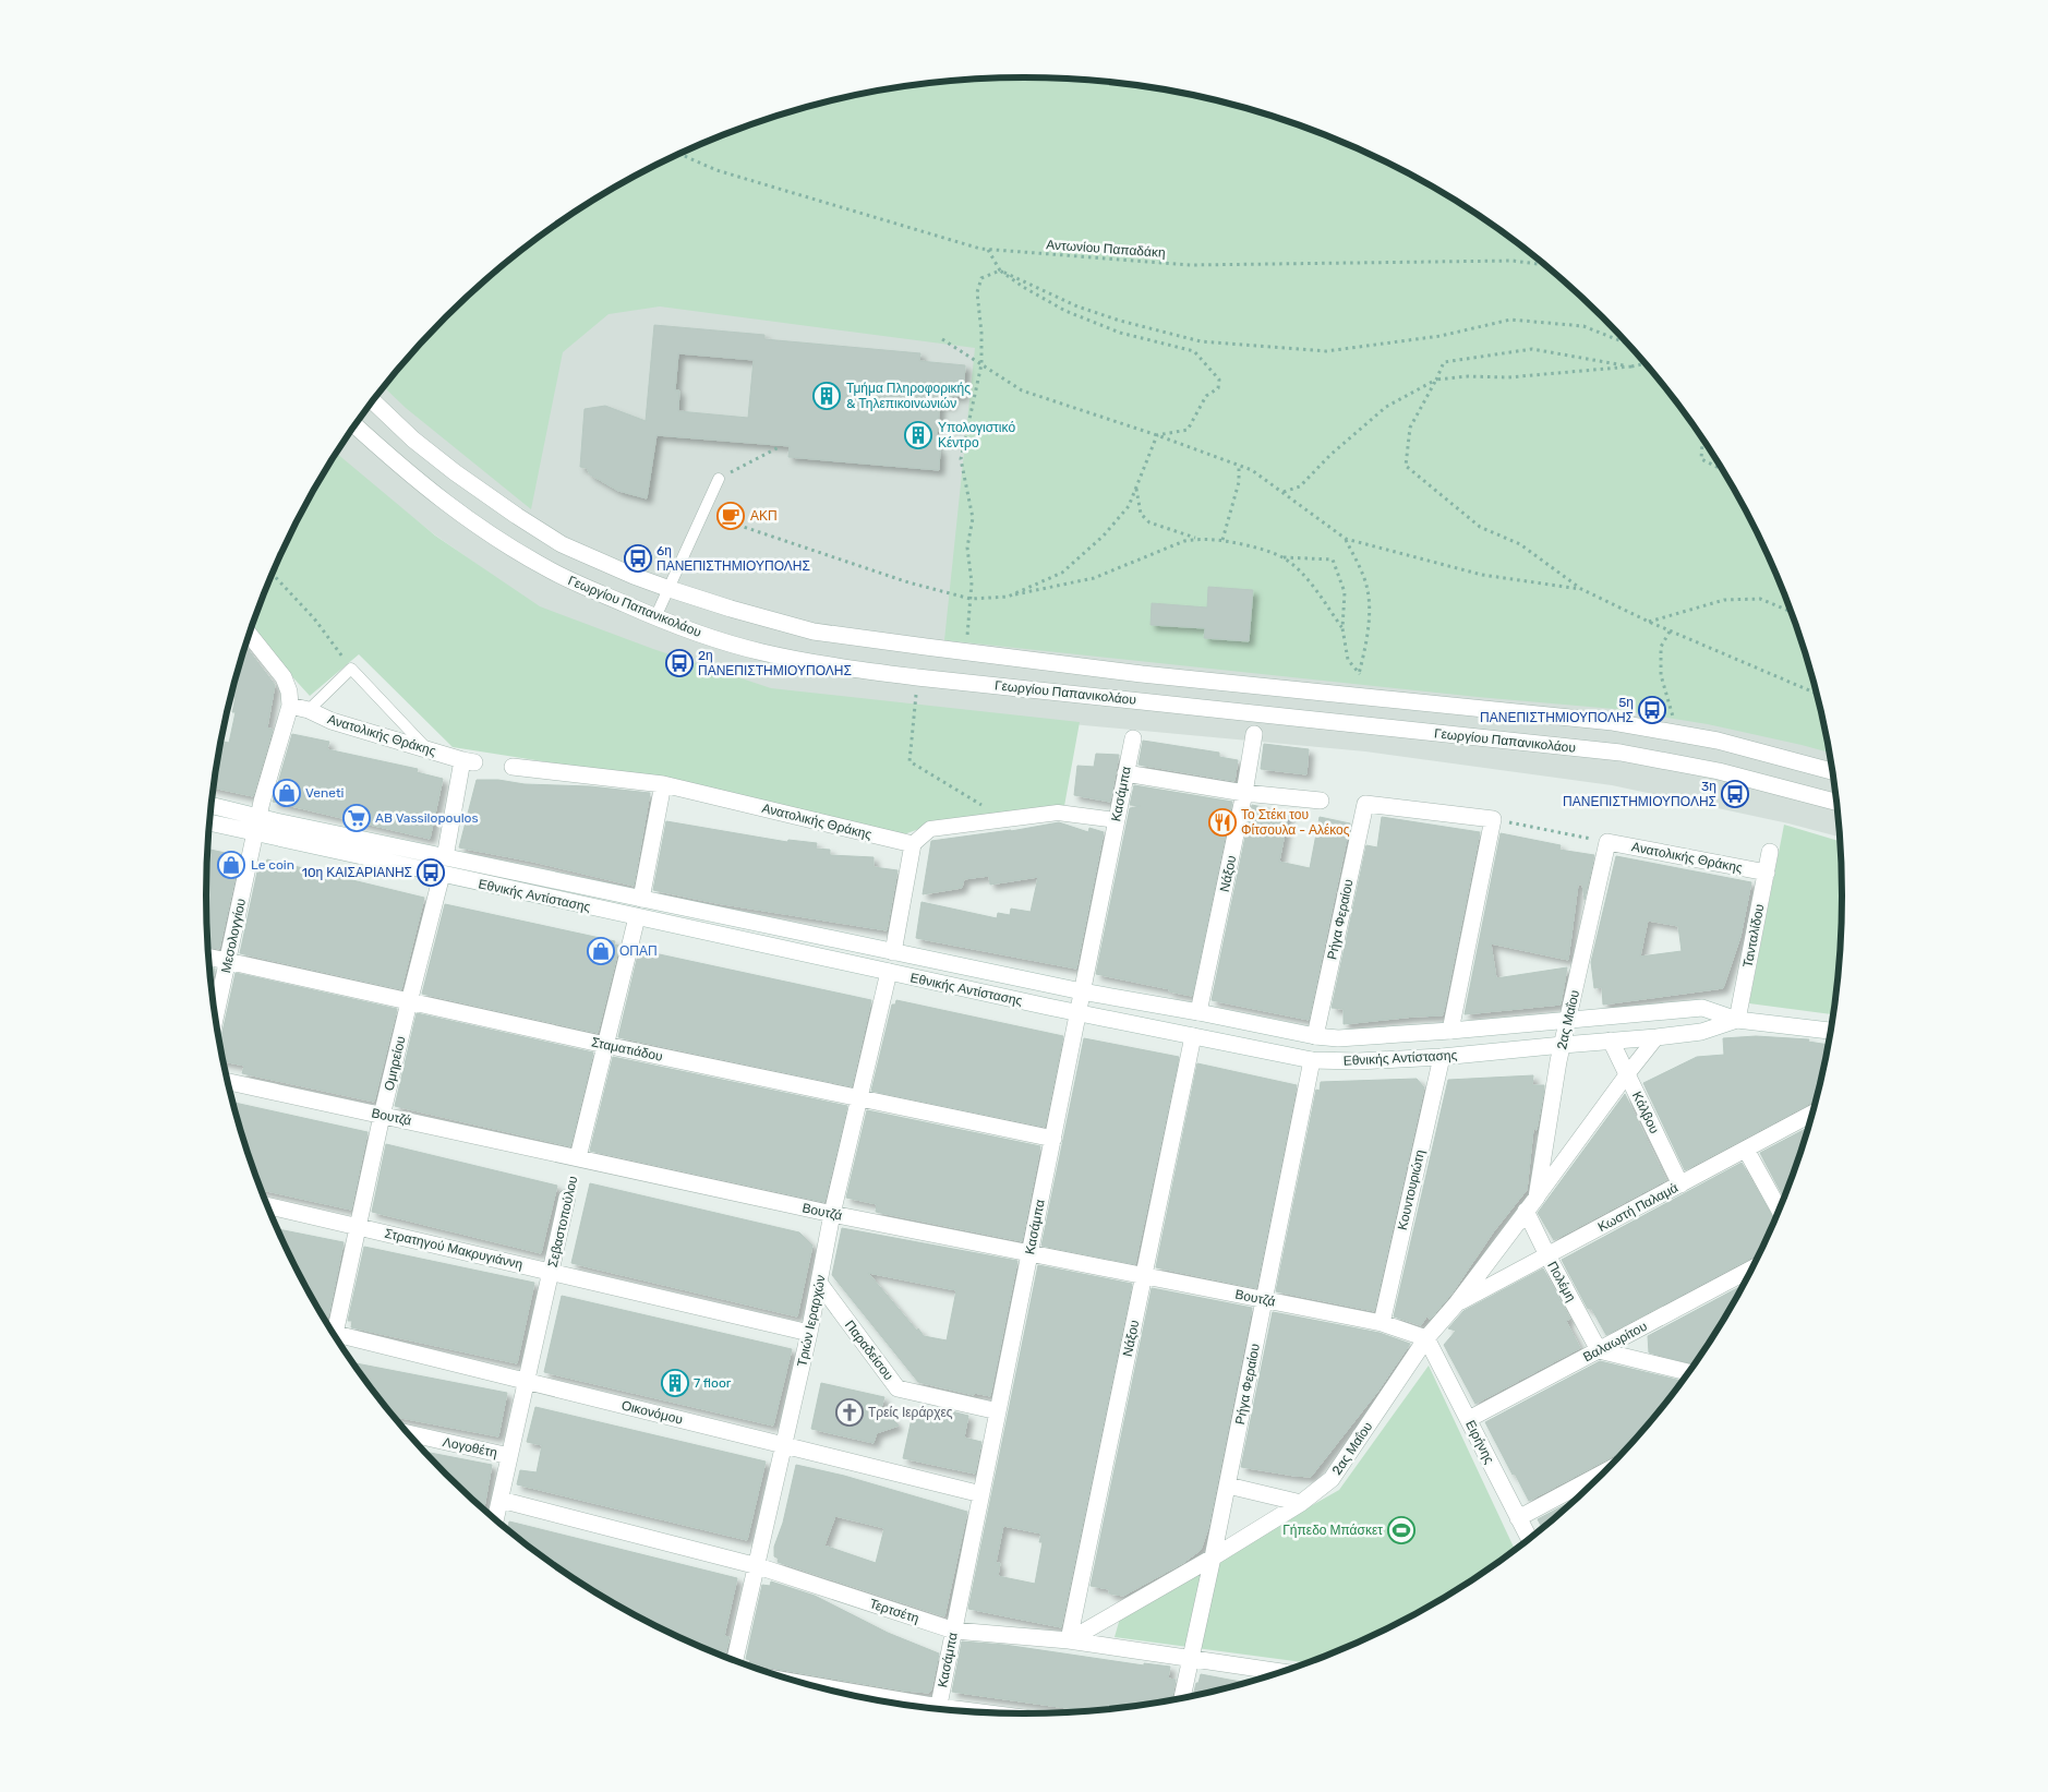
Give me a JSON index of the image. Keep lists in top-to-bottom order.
{
  "streets": {
    "street": [
      "Γεωργίου Παπανικολάου",
      "Ανατολικής Θράκης",
      "Κασάμπα",
      "Νάξου",
      "Εθνικής Αντίστασης",
      "Ρήγα Φεραίου",
      "Μεσολογγίου",
      "Τανταλίδου",
      "2ας Μαΐου",
      "Σταματιάδου",
      "Ομηρείου",
      "Κάλβου",
      "Βουτζά",
      "Κουντουριώτη",
      "Κωστή Παλαμά",
      "Σεβαστοπούλου",
      "Στρατηγού Μακρυγιάννη",
      "Πολέμη",
      "Τριών Ιεραρχών",
      "Βαλαωρίτου",
      "Παραδείσου",
      "Οικονόμου",
      "Ειρήνης",
      "Λογοθέτη",
      "Τερτσέτη"
    ],
    "path": ["Αντωνίου Παπαδάκη"]
  },
  "crossings": [
    ["Ανατολικής Θράκης", "Εθνικής Αντίστασης"],
    ["Ανατολικής Θράκης", "Μεσολογγίου"],
    ["Ανατολικής Θράκης", "Τανταλίδου"],
    ["Ανατολικής Θράκης", "2ας Μαΐου"],
    ["Κασάμπα", "Εθνικής Αντίστασης"],
    ["Κασάμπα", "Σταματιάδου"],
    ["Κασάμπα", "Βουτζά"],
    ["Κασάμπα", "Παραδείσου"],
    ["Κασάμπα", "Οικονόμου"],
    ["Κασάμπα", "Τερτσέτη"],
    ["Νάξου", "Εθνικής Αντίστασης"],
    ["Νάξου", "2ας Μαΐου"],
    ["Νάξου", "Βουτζά"],
    ["Νάξου", "Τερτσέτη"],
    ["Εθνικής Αντίστασης", "Ρήγα Φεραίου"],
    ["Εθνικής Αντίστασης", "Μεσολογγίου"],
    ["Εθνικής Αντίστασης", "Τανταλίδου"],
    ["Εθνικής Αντίστασης", "2ας Μαΐου"],
    ["Εθνικής Αντίστασης", "Ομηρείου"],
    ["Εθνικής Αντίστασης", "Κάλβου"],
    ["Εθνικής Αντίστασης", "Κουντουριώτη"],
    ["Εθνικής Αντίστασης", "Σεβαστοπούλου"],
    ["Εθνικής Αντίστασης", "Τριών Ιεραρχών"],
    ["Ρήγα Φεραίου", "2ας Μαΐου"],
    ["Ρήγα Φεραίου", "Βουτζά"],
    ["Ρήγα Φεραίου", "Τερτσέτη"],
    ["Μεσολογγίου", "Σταματιάδου"],
    ["2ας Μαΐου", "Κάλβου"],
    ["2ας Μαΐου", "Βουτζά"],
    ["2ας Μαΐου", "Κωστή Παλαμά"],
    ["2ας Μαΐου", "Πολέμη"],
    ["2ας Μαΐου", "Ειρήνης"],
    ["2ας Μαΐου", "Τερτσέτη"],
    ["Σταματιάδου", "Ομηρείου"],
    ["Σταματιάδου", "Σεβαστοπούλου"],
    ["Σταματιάδου", "Τριών Ιεραρχών"],
    ["Ομηρείου", "Βουτζά"],
    ["Ομηρείου", "Στρατηγού Μακρυγιάννη"],
    ["Κάλβου", "Κωστή Παλαμά"],
    ["Βουτζά", "Κουντουριώτη"],
    ["Βουτζά", "Σεβαστοπούλου"],
    ["Βουτζά", "Τριών Ιεραρχών"],
    ["Βουτζά", "Ειρήνης"],
    ["Κωστή Παλαμά", "Πολέμη"],
    ["Σεβαστοπούλου", "Στρατηγού Μακρυγιάννη"],
    ["Σεβαστοπούλου", "Οικονόμου"],
    ["Σεβαστοπούλου", "Λογοθέτη"],
    ["Σεβαστοπούλου", "Τερτσέτη"],
    ["Στρατηγού Μακρυγιάννη", "Τριών Ιεραρχών"],
    ["Πολέμη", "Βαλαωρίτου"],
    ["Τριών Ιεραρχών", "Παραδείσου"],
    ["Τριών Ιεραρχών", "Οικονόμου"],
    ["Τριών Ιεραρχών", "Τερτσέτη"],
    ["Βαλαωρίτου", "Ειρήνης"]
  ],
  "places": {
    "building": ["Τμήμα Πληροφορικής & Τηλεπικοινωνιών", "Υπολογιστικό Κέντρο", "7 floor"],
    "cafe": ["ΑΚΠ"],
    "bus stop": [
      "6η ΠΑΝΕΠΙΣΤΗΜΙΟΥΠΟΛΗΣ",
      "2η ΠΑΝΕΠΙΣΤΗΜΙΟΥΠΟΛΗΣ",
      "5η ΠΑΝΕΠΙΣΤΗΜΙΟΥΠΟΛΗΣ",
      "3η ΠΑΝΕΠΙΣΤΗΜΙΟΥΠΟΛΗΣ",
      "10η ΚΑΙΣΑΡΙΑΝΗΣ"
    ],
    "shop": ["Veneti", "Le coin", "ΟΠΑΠ"],
    "supermarket": ["AB Vassilopoulos"],
    "restaurant": ["Το Στέκι του Φίτσουλα - Αλέκος"],
    "church": ["Τρείς Ιεράρχες"],
    "sports": ["Γήπεδο Μπάσκετ"]
  }
}
